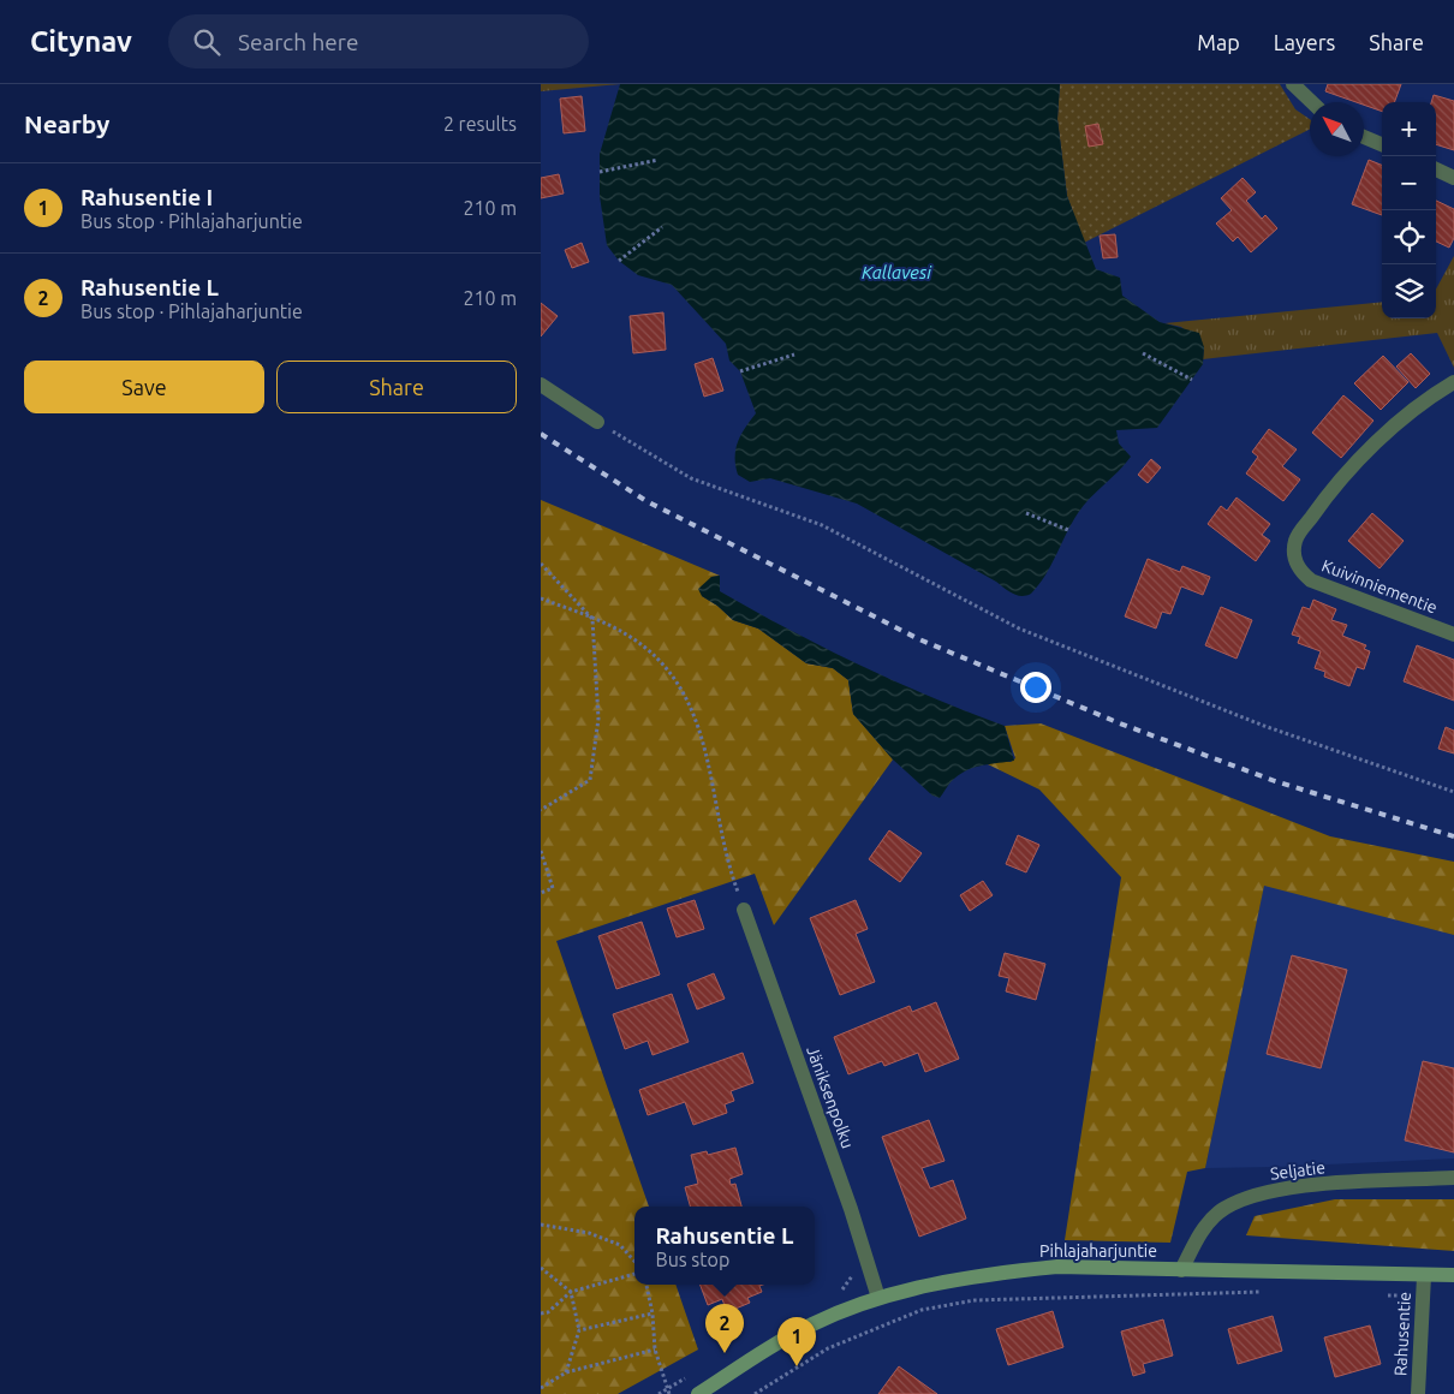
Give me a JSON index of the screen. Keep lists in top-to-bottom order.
{
  "streets": {
    "street": [
      "Kuivinniementie",
      "Jäniksenpolku",
      "Seljatie",
      "Pihlajaharjuntie",
      "Rahusentie"
    ]
  },
  "crossings": [
    ["Jäniksenpolku", "Pihlajaharjuntie"],
    ["Seljatie", "Pihlajaharjuntie"],
    ["Pihlajaharjuntie", "Rahusentie"]
  ],
  "water": ["Kallavesi"],
  "north": "top left",
  "page": {
    "header": "Citynav",
    "search": "Search here",
    "nav": ["Map", "Layers", "Share"],
    "heading": ["Nearby", "2 results"],
    "map_buttons": ["+", "−"],
    "list": [
      {
        "mark": "1",
        "name": "Rahusentie I",
        "note": "Bus stop · Pihlajaharjuntie",
        "value": "210 m"
      },
      {
        "mark": "2",
        "name": "Rahusentie L",
        "note": "Bus stop · Pihlajaharjuntie",
        "value": "210 m"
      }
    ],
    "buttons": ["Save", "Share"],
    "popup": ["Rahusentie L", "Bus stop"],
    "pins": ["2", "1"]
  }
}
